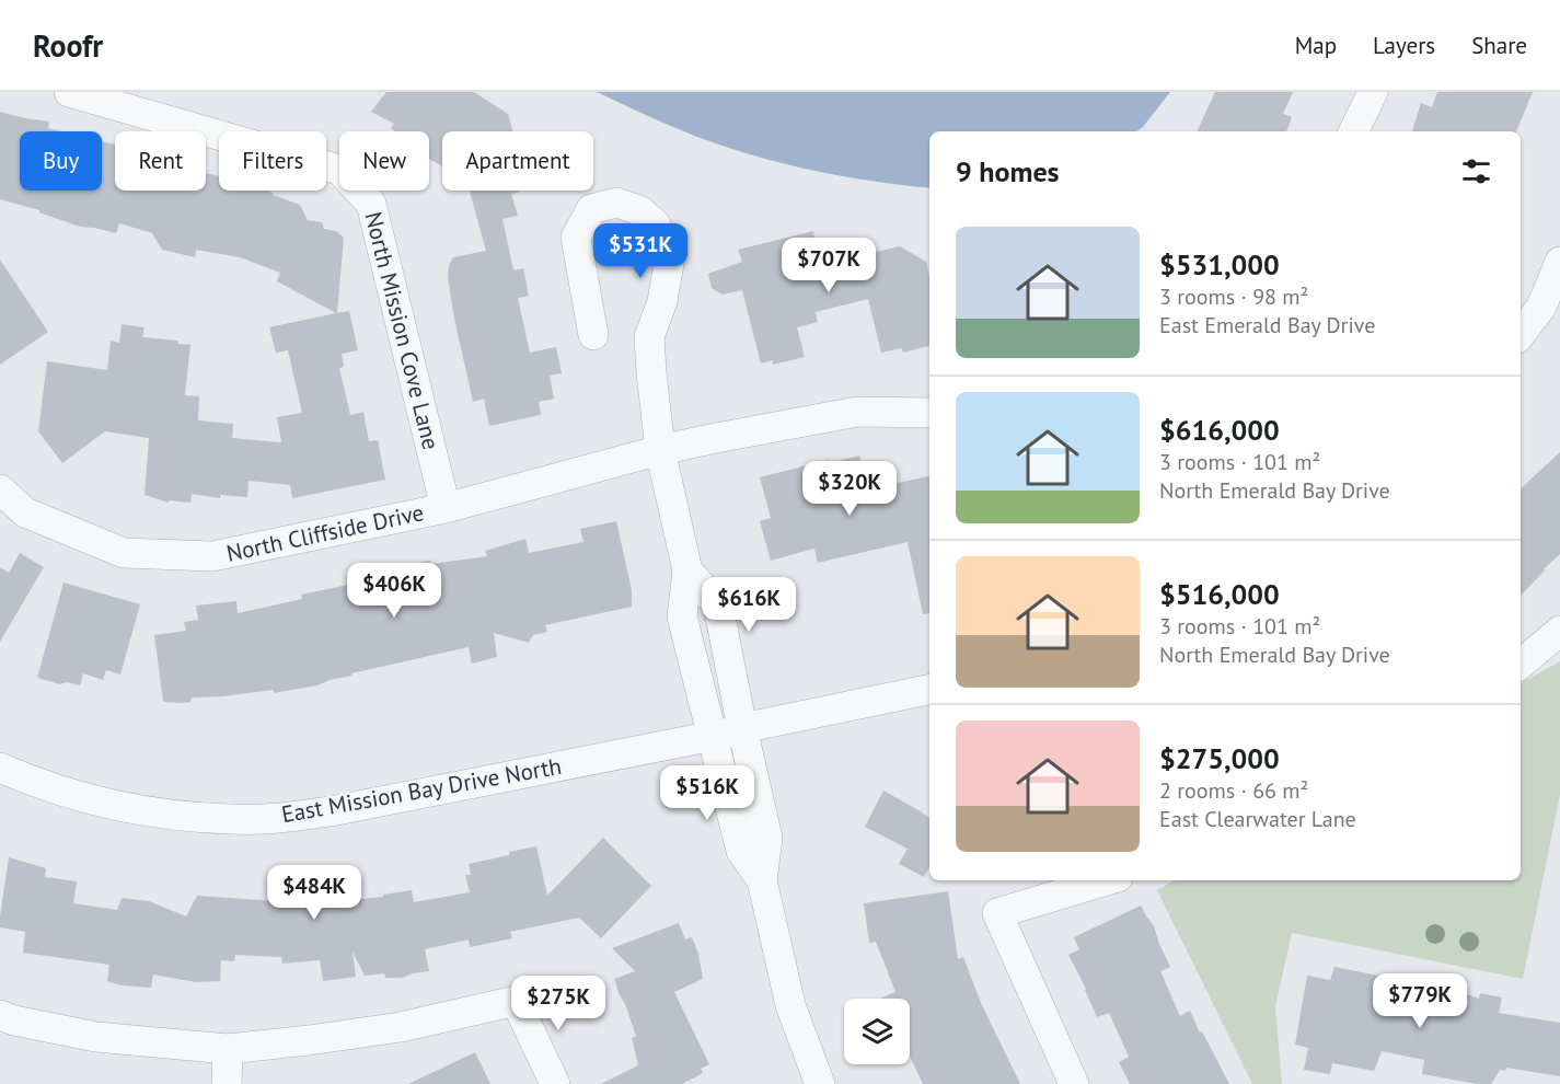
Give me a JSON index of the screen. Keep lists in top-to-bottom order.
{
  "streets": {
    "street": ["North Mission Cove Lane", "North Cliffside Drive", "East Mission Bay Drive North"]
  },
  "crossings": [
    ["North Mission Cove Lane", "North Cliffside Drive"]
  ],
  "page": {
    "header": "Roofr",
    "nav": ["Map", "Layers", "Share"],
    "chip": [
      "Buy",
      "Rent",
      "Filters",
      "New",
      "Apartment"
    ],
    "heading": "9 homes",
    "list": [
      {
        "name": "$531,000",
        "note": "3 rooms · 98 m² · East Emerald Bay Drive"
      },
      {
        "name": "$616,000",
        "note": "3 rooms · 101 m² · North Emerald Bay Drive"
      },
      {
        "name": "$516,000",
        "note": "3 rooms · 101 m² · North Emerald Bay Drive"
      },
      {
        "name": "$275,000",
        "note": "2 rooms · 66 m² · East Clearwater Lane"
      }
    ],
    "price": [
      "$531K",
      "$707K",
      "$320K",
      "$406K",
      "$616K",
      "$516K",
      "$484K",
      "$779K",
      "$275K"
    ]
  }
}
